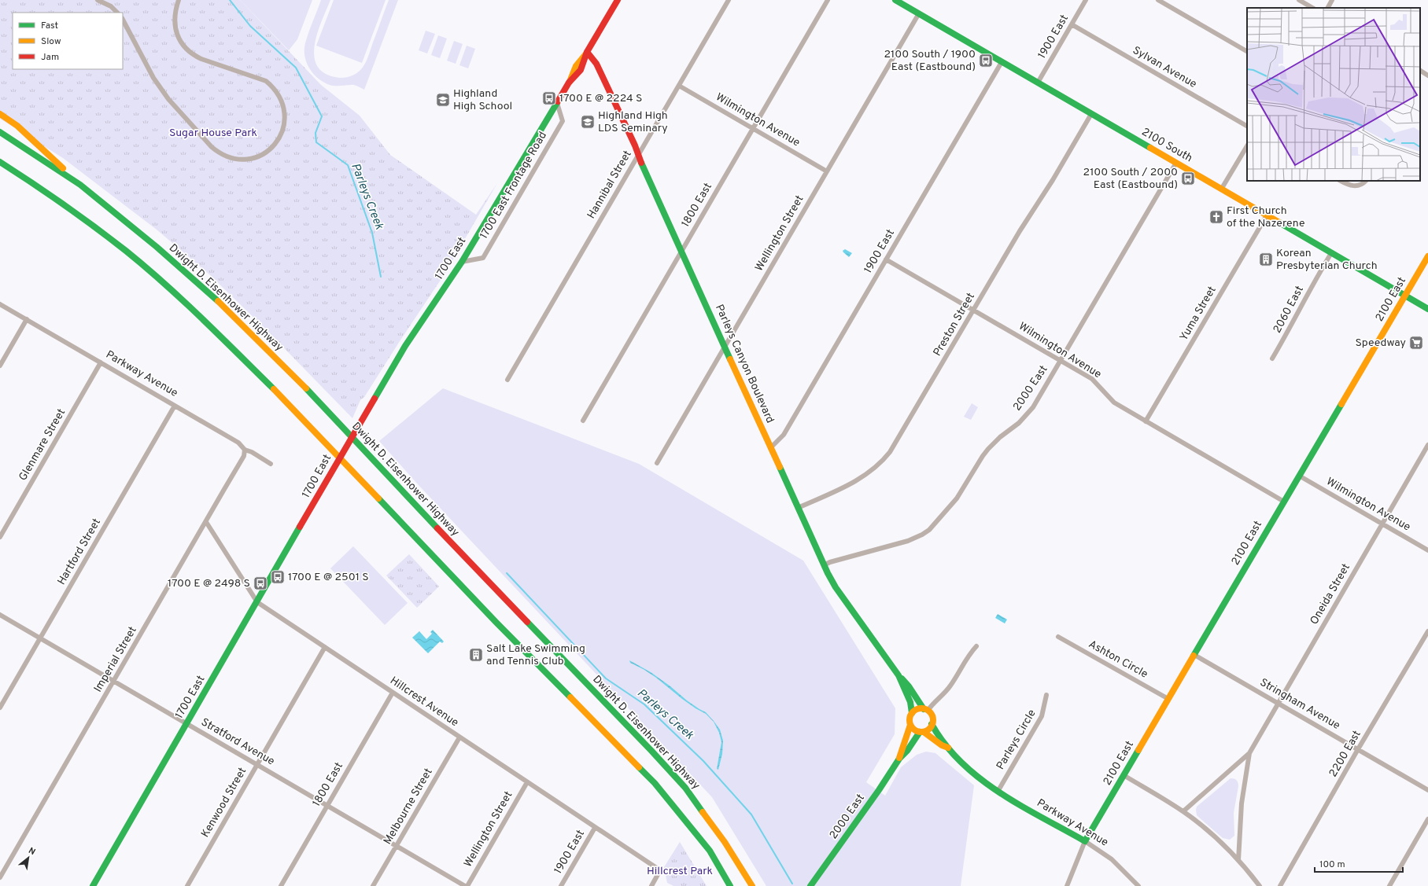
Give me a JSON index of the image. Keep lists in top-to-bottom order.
{
  "streets": {
    "main road": [
      "2100 South",
      "1700 East",
      "Dwight D. Eisenhower Highway",
      "2100 East",
      "Parleys Canyon Boulevard",
      "Parkway Avenue",
      "2000 East"
    ],
    "street": [
      "1900 East",
      "Sylvan Avenue",
      "Wilmington Avenue",
      "Hannibal Street",
      "1700 East Frontage Road",
      "1800 East",
      "Wellington Street",
      "2060 East",
      "Yuma Street",
      "Preston Street",
      "Glenmare Street",
      "Hartford Street",
      "Oneida Street",
      "Imperial Street",
      "Ashton Circle",
      "Hillcrest Avenue",
      "Stringham Avenue",
      "Parleys Circle",
      "Stratford Avenue",
      "2200 East",
      "Kenwood Street",
      "Melbourne Street"
    ]
  },
  "crossings": [
    ["1900 East", "Sylvan Avenue"],
    ["1900 East", "Wilmington Avenue"],
    ["1900 East", "2100 South"],
    ["1900 East", "Parleys Canyon Boulevard"],
    ["1900 East", "Hillcrest Avenue"],
    ["Wilmington Avenue", "Hannibal Street"],
    ["Wilmington Avenue", "1800 East"],
    ["Wilmington Avenue", "Wellington Street"],
    ["Wilmington Avenue", "2100 East"],
    ["Wilmington Avenue", "Yuma Street"],
    ["Wilmington Avenue", "Preston Street"],
    ["Wilmington Avenue", "2000 East"],
    ["Wilmington Avenue", "Oneida Street"],
    ["2100 South", "Wellington Street"],
    ["2100 South", "2100 East"],
    ["2100 South", "2060 East"],
    ["2100 South", "Yuma Street"],
    ["2100 South", "Preston Street"],
    ["2100 South", "2000 East"],
    ["Hannibal Street", "Parleys Canyon Boulevard"],
    ["1700 East Frontage Road", "1700 East"],
    ["1800 East", "Parleys Canyon Boulevard"],
    ["1800 East", "Hillcrest Avenue"],
    ["1800 East", "Stratford Avenue"],
    ["Wellington Street", "Parleys Canyon Boulevard"],
    ["Wellington Street", "Hillcrest Avenue"],
    ["Wellington Street", "Stratford Avenue"],
    ["1700 East", "Parleys Canyon Boulevard"],
    ["1700 East", "Hillcrest Avenue"],
    ["1700 East", "Stratford Avenue"],
    ["2100 East", "Parkway Avenue"],
    ["2100 East", "Ashton Circle"],
    ["2100 East", "Stringham Avenue"],
    ["Preston Street", "Parleys Canyon Boulevard"],
    ["Parleys Canyon Boulevard", "2000 East"],
    ["Parkway Avenue", "Glenmare Street"],
    ["Parkway Avenue", "Hartford Street"],
    ["Parkway Avenue", "Imperial Street"],
    ["Parkway Avenue", "Parleys Circle"],
    ["Hartford Street", "Stratford Avenue"],
    ["Oneida Street", "Stringham Avenue"],
    ["Imperial Street", "Hillcrest Avenue"],
    ["Imperial Street", "Stratford Avenue"],
    ["Hillcrest Avenue", "Kenwood Street"],
    ["Hillcrest Avenue", "Melbourne Street"],
    ["Stringham Avenue", "2200 East"],
    ["Stratford Avenue", "Kenwood Street"],
    ["Stratford Avenue", "Melbourne Street"]
  ],
  "water": ["Parleys Creek"],
  "parks": ["Sugar House Park", "Hillcrest Park"],
  "places": {
    "bus stop": [
      "2100 South / 1900 East (Eastbound)",
      "1700 E @ 2224 S",
      "2100 South / 2000 East (Eastbound)",
      "1700 E @ 2501 S",
      "1700 E @ 2498 S"
    ],
    "school or university": ["Highland High School", "Highland High LDS Seminary"],
    "church": ["First Church of the Nazerene"],
    "building": ["Korean Presbyterian Church", "Salt Lake Swimming and Tennis Club"],
    "supermarket": ["Speedway"]
  },
  "legend": ["Fast", "Slow", "Jam"],
  "scale_bar": "100 m",
  "north": "top right"
}
